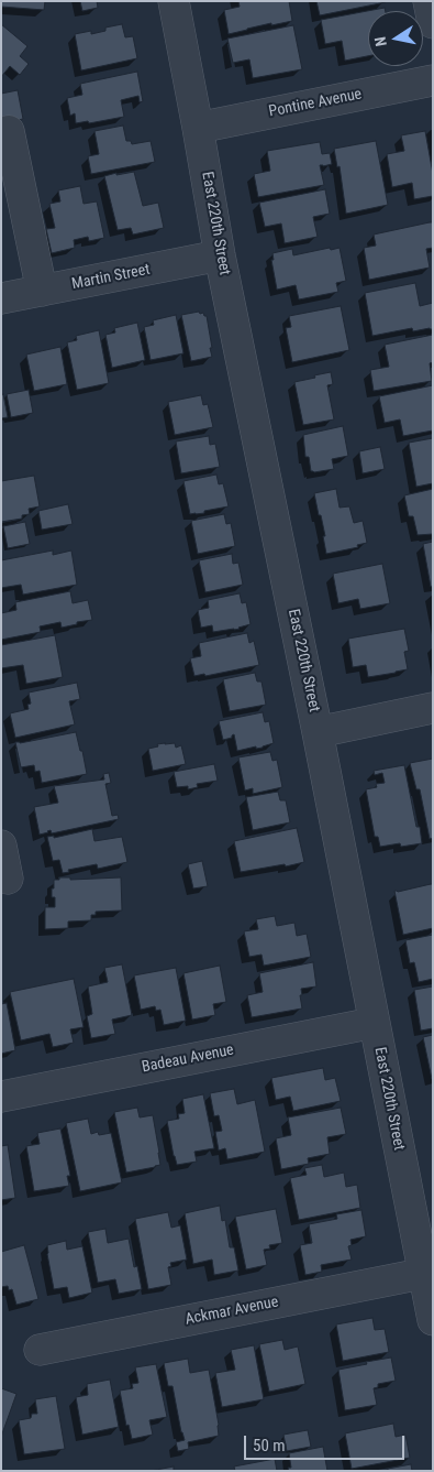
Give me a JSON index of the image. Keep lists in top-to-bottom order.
{
  "streets": {
    "street": [
      "Pontine Avenue",
      "East 220th Street",
      "Martin Street",
      "Badeau Avenue",
      "Ackmar Avenue"
    ]
  },
  "crossings": [
    ["Pontine Avenue", "East 220th Street"],
    ["East 220th Street", "Martin Street"],
    ["East 220th Street", "Badeau Avenue"],
    ["East 220th Street", "Ackmar Avenue"]
  ],
  "scale_bar": "50 m",
  "north": "left"
}
